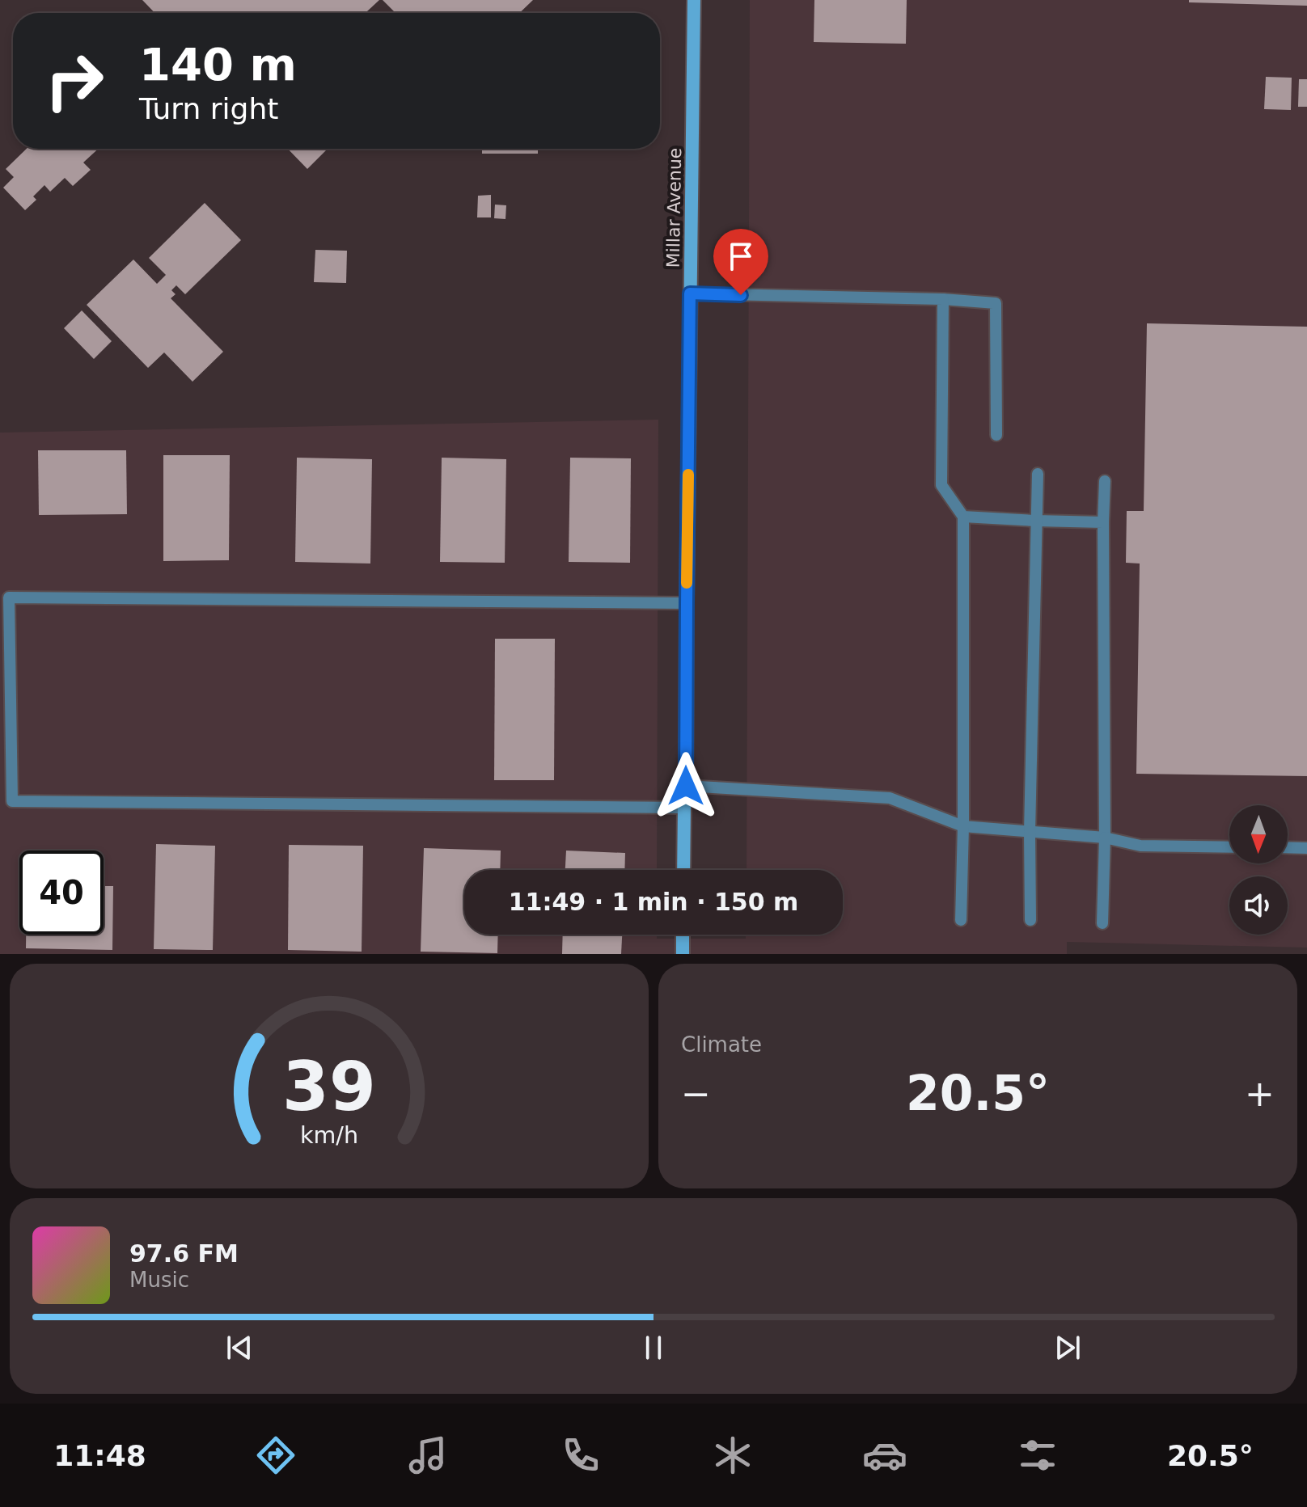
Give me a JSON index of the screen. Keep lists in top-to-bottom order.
{
  "streets": {
    "street": ["Millar Avenue"]
  },
  "north": "bottom",
  "page": {
    "turn": ["140 m", "Turn right"],
    "limit": "40",
    "trip": "11:49 · 1 min · 150 m",
    "tile": "Climate",
    "heat": ["−", "20.5°", "+"],
    "song": ["97.6 FM", "Music"],
    "tabs": ["11:48", "20.5°"],
    "gauge": ["39", "km/h"]
  }
}
